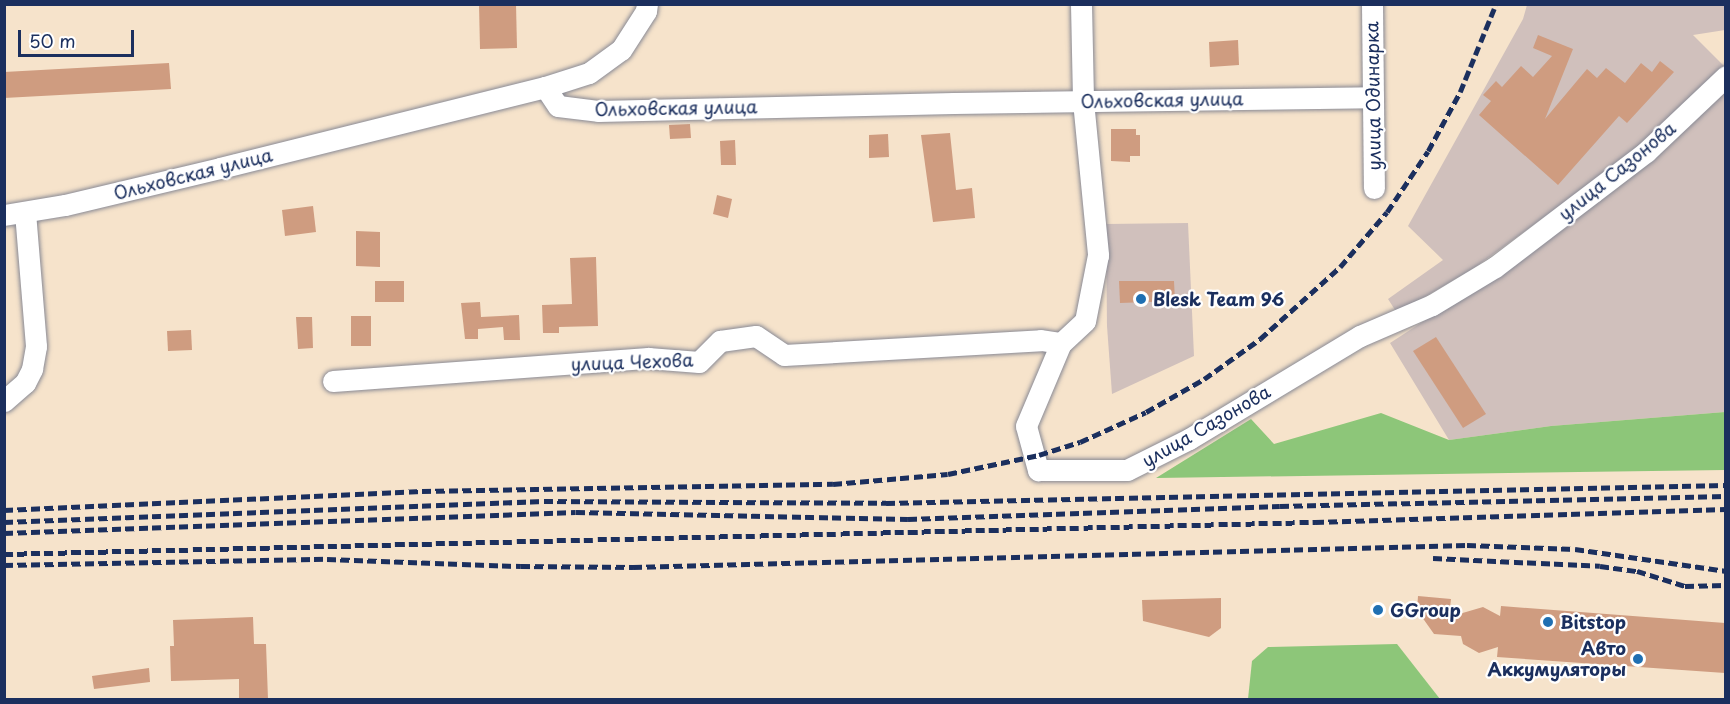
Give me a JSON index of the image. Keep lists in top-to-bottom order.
{
  "streets": {
    "street": [
      "улица Одинарка",
      "Ольховская улица",
      "улица Сазонова",
      "улица Чехова"
    ]
  },
  "crossings": [
    ["улица Одинарка", "Ольховская улица"],
    ["Ольховская улица", "улица Сазонова"],
    ["улица Сазонова", "улица Чехова"]
  ],
  "places": [
    "Blesk Team 96",
    "GGroup",
    "Bitstop",
    "Авто Аккумуляторы"
  ],
  "scale_bar": "50 m"
}
